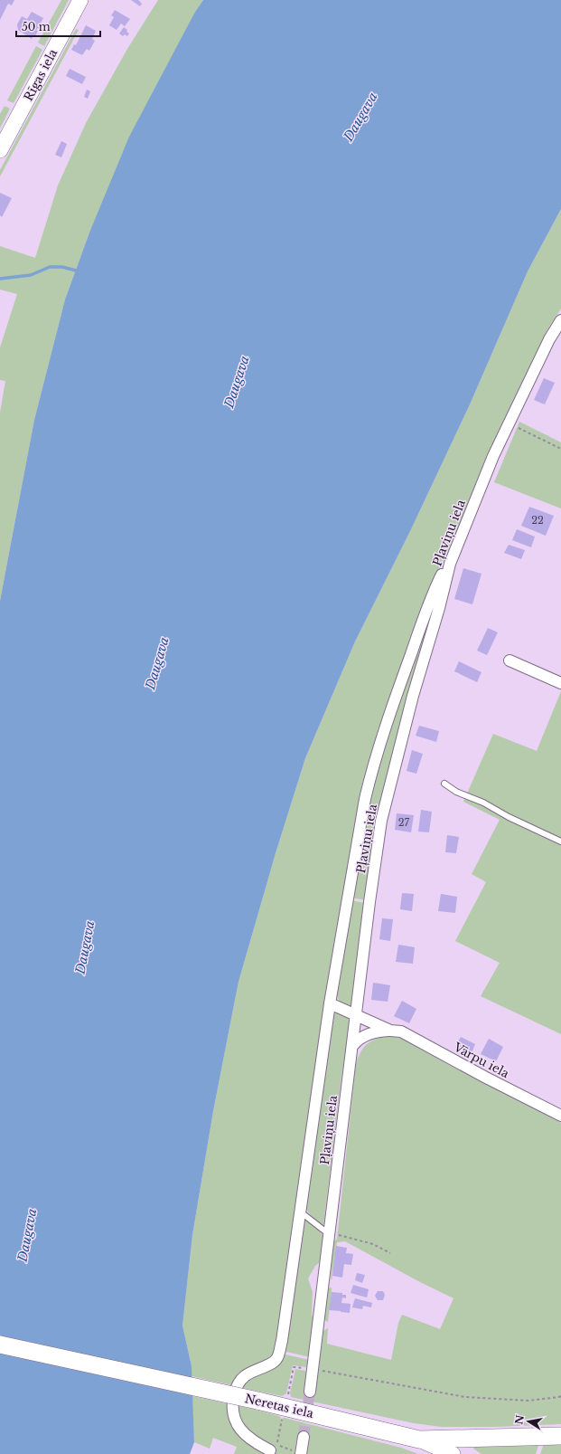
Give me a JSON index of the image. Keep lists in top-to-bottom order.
{
  "streets": {
    "main road": ["Rīgas iela", "Neretas iela"],
    "street": ["Pļaviņu iela", "Vārpu iela"]
  },
  "crossings": [
    ["Pļaviņu iela", "Vārpu iela"]
  ],
  "water": ["Daugava"],
  "house_numbers": ["22", "27"],
  "scale_bar": "50 m",
  "north": "left"
}
